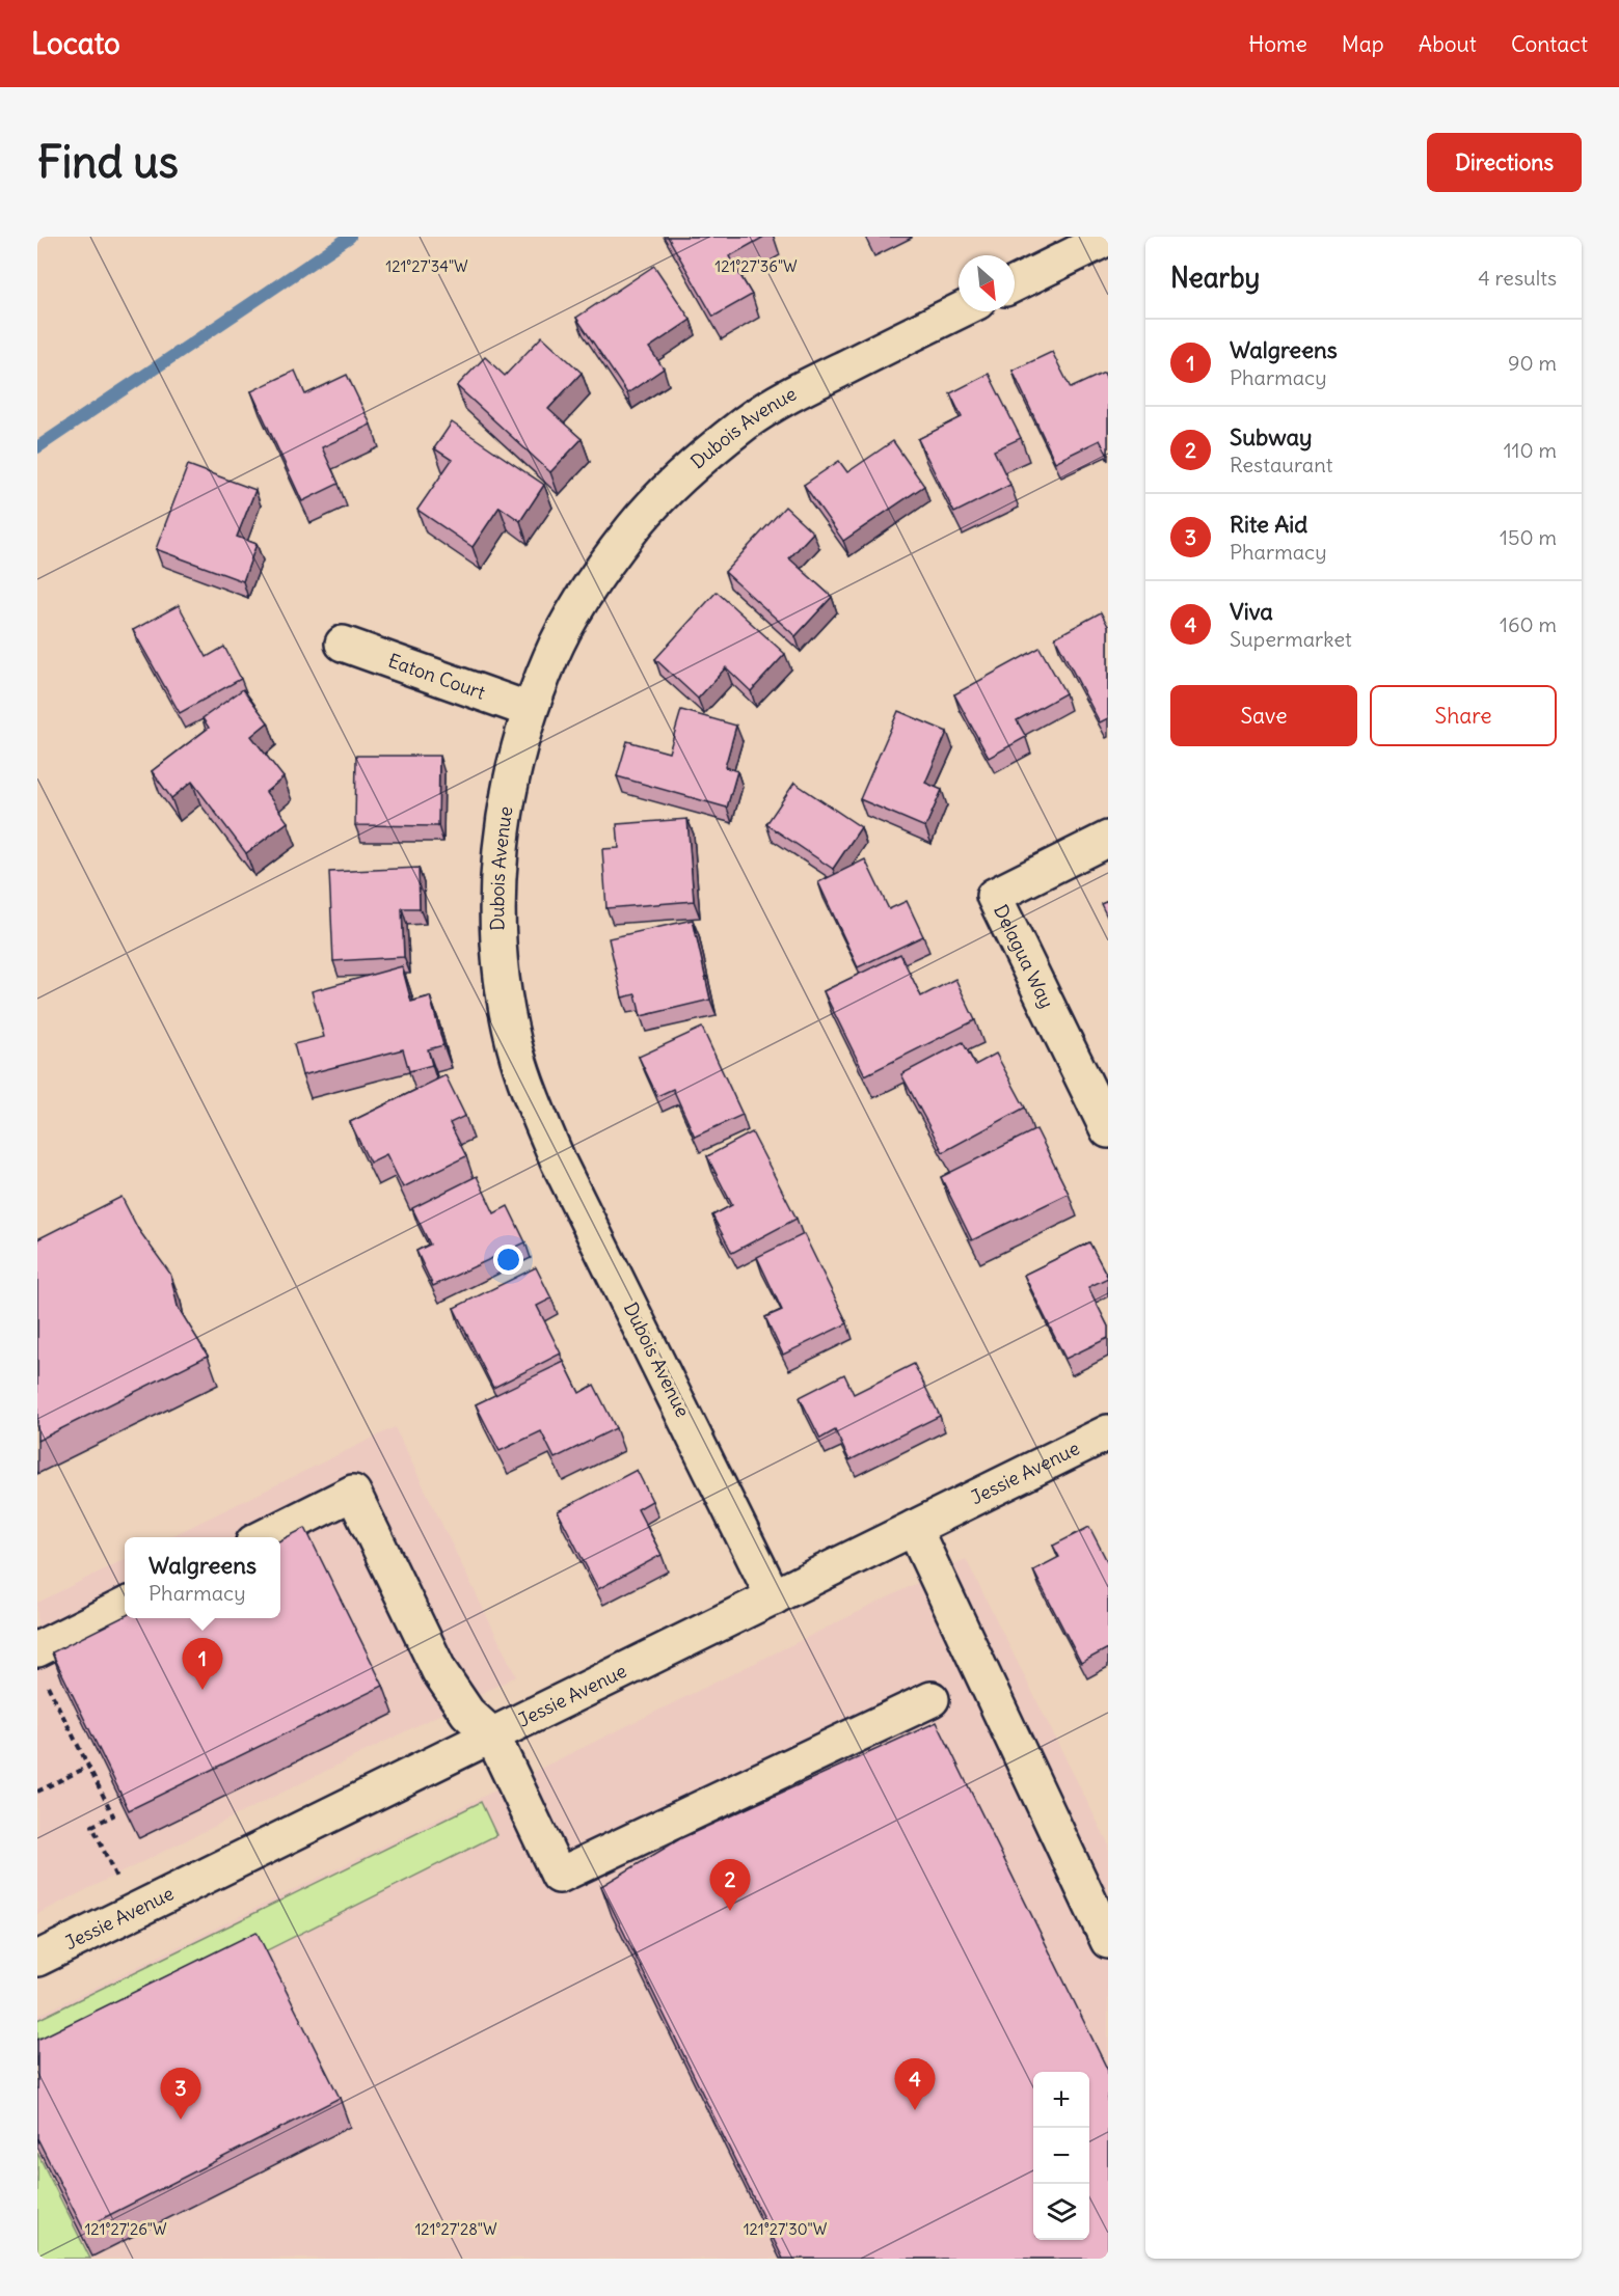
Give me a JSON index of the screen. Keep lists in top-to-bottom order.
{
  "streets": {
    "street": [
      "Dubois Avenue",
      "Eaton Court",
      "Delagua Way",
      "Jessie Avenue"
    ]
  },
  "crossings": [
    ["Dubois Avenue", "Eaton Court"],
    ["Dubois Avenue", "Jessie Avenue"]
  ],
  "north": "bottom right",
  "page": {
    "header": "Locato",
    "nav": [
      "Home",
      "Map",
      "About",
      "Contact"
    ],
    "buttons": [
      "Directions",
      ["Save", "Share"]
    ],
    "title": "Find us",
    "heading": ["Nearby", "4 results"],
    "list": [
      {
        "mark": "1",
        "name": "Walgreens",
        "note": "Pharmacy",
        "value": "90 m"
      },
      {
        "mark": "2",
        "name": "Subway",
        "note": "Restaurant",
        "value": "110 m"
      },
      {
        "mark": "3",
        "name": "Rite Aid",
        "note": "Pharmacy",
        "value": "150 m"
      },
      {
        "mark": "4",
        "name": "Viva",
        "note": "Supermarket",
        "value": "160 m"
      }
    ],
    "popup": ["Walgreens", "Pharmacy"],
    "pins": [
      "1",
      "2",
      "4",
      "3"
    ],
    "map_buttons": ["+", "−"]
  },
  "coordinates": [
    "121°27'34\"W",
    "121°27'36\"W",
    "121°27'26\"W",
    "121°27'28\"W",
    "121°27'30\"W"
  ]
}
